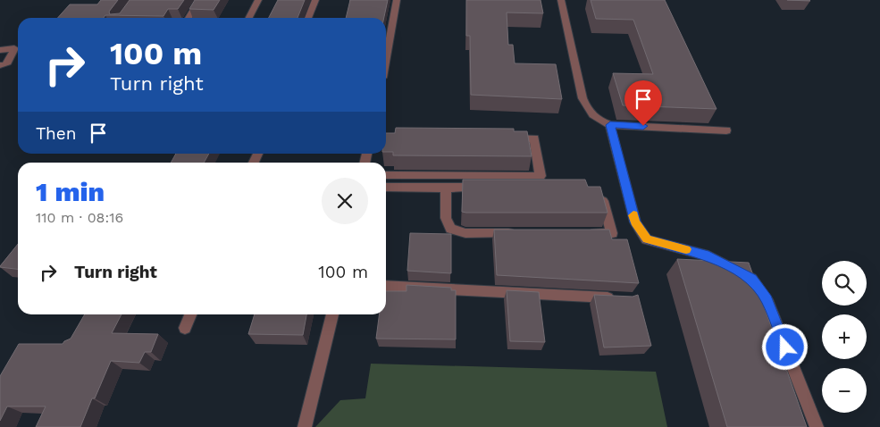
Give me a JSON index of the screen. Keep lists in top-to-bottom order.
{
  "page": {
    "turn": ["100 m", "Turn right"],
    "then": "Then",
    "heading": ["1 min", "110 m · 08:16"],
    "list": [
      {
        "name": "Turn right",
        "value": "100 m"
      }
    ],
    "map_buttons": ["+", "−"]
  }
}
